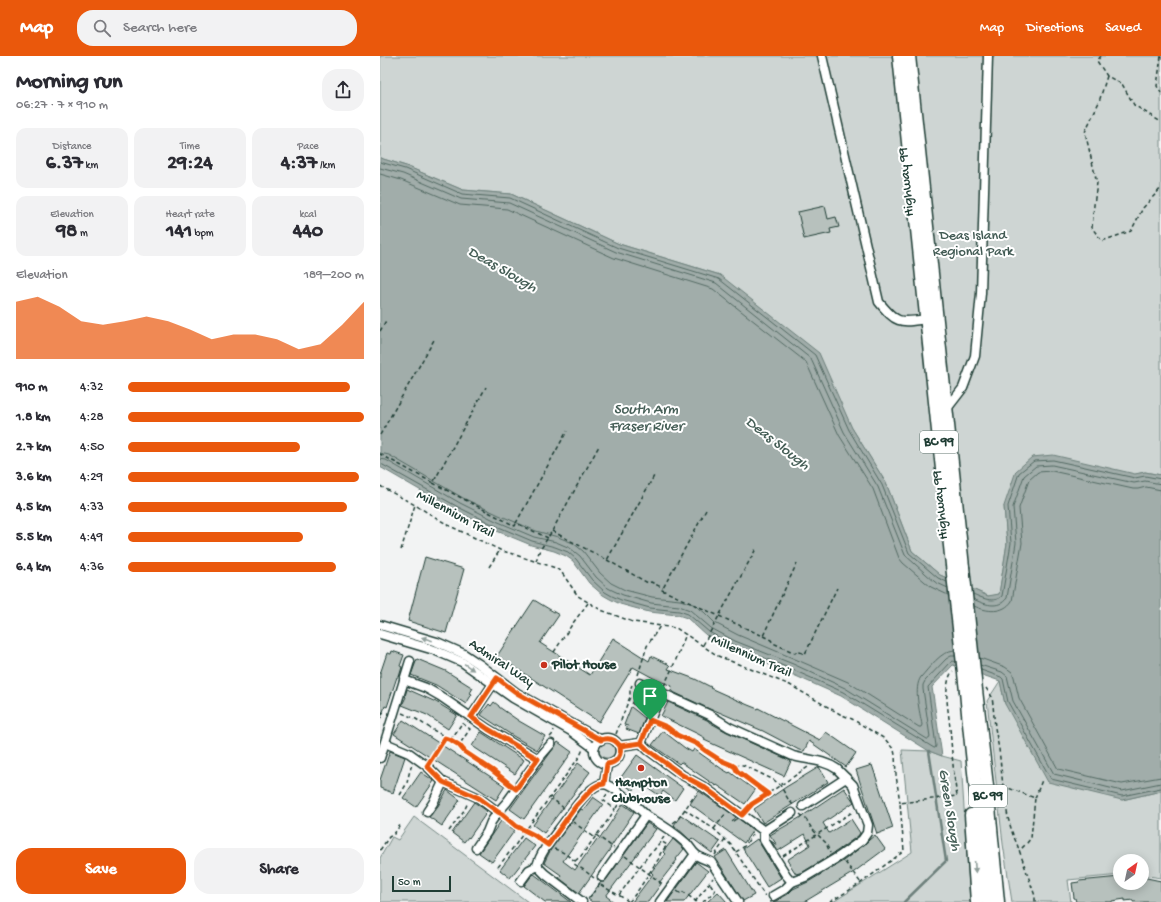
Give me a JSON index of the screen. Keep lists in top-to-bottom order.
{
  "streets": {
    "highway": ["Highway 99", "BC 99"],
    "street": ["Admiral Way"],
    "path": ["Millennium Trail"]
  },
  "water": ["Deas Slough", "South Arm Fraser River", "Green Slough"],
  "parks": ["Deas Island Regional Park"],
  "places": ["Pilot House", "Hampton Clubhouse"],
  "scale_bar": "50 m",
  "north": "top right",
  "page": {
    "header": "Map",
    "search": "Search here",
    "nav": ["Map", "Directions", "Saved"],
    "heading": ["Morning run", "06:27 · 7 × 910 m"],
    "stats": [
      ["Distance", "6.37 km"],
      ["Time", "29:24"],
      ["Pace", "4:37 /km"],
      ["Elevation", "98 m"],
      ["Heart rate", "141 bpm"],
      ["kcal", "440"]
    ],
    "chart": ["Elevation", "189–200 m"],
    "list": [
      {
        "name": "910 m",
        "note": "4:32"
      },
      {
        "name": "1.8 km",
        "note": "4:28"
      },
      {
        "name": "2.7 km",
        "note": "4:50"
      },
      {
        "name": "3.6 km",
        "note": "4:29"
      },
      {
        "name": "4.5 km",
        "note": "4:33"
      },
      {
        "name": "5.5 km",
        "note": "4:49"
      },
      {
        "name": "6.4 km",
        "note": "4:36"
      }
    ],
    "buttons": ["Save", "Share"],
    "scale": "50 m"
  }
}
